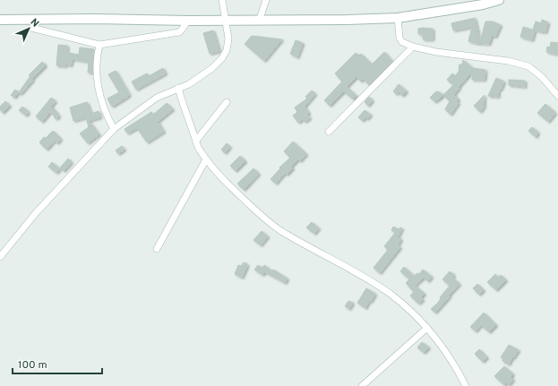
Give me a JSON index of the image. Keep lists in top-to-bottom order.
{
  "scale_bar": "100 m",
  "north": "top right"
}
